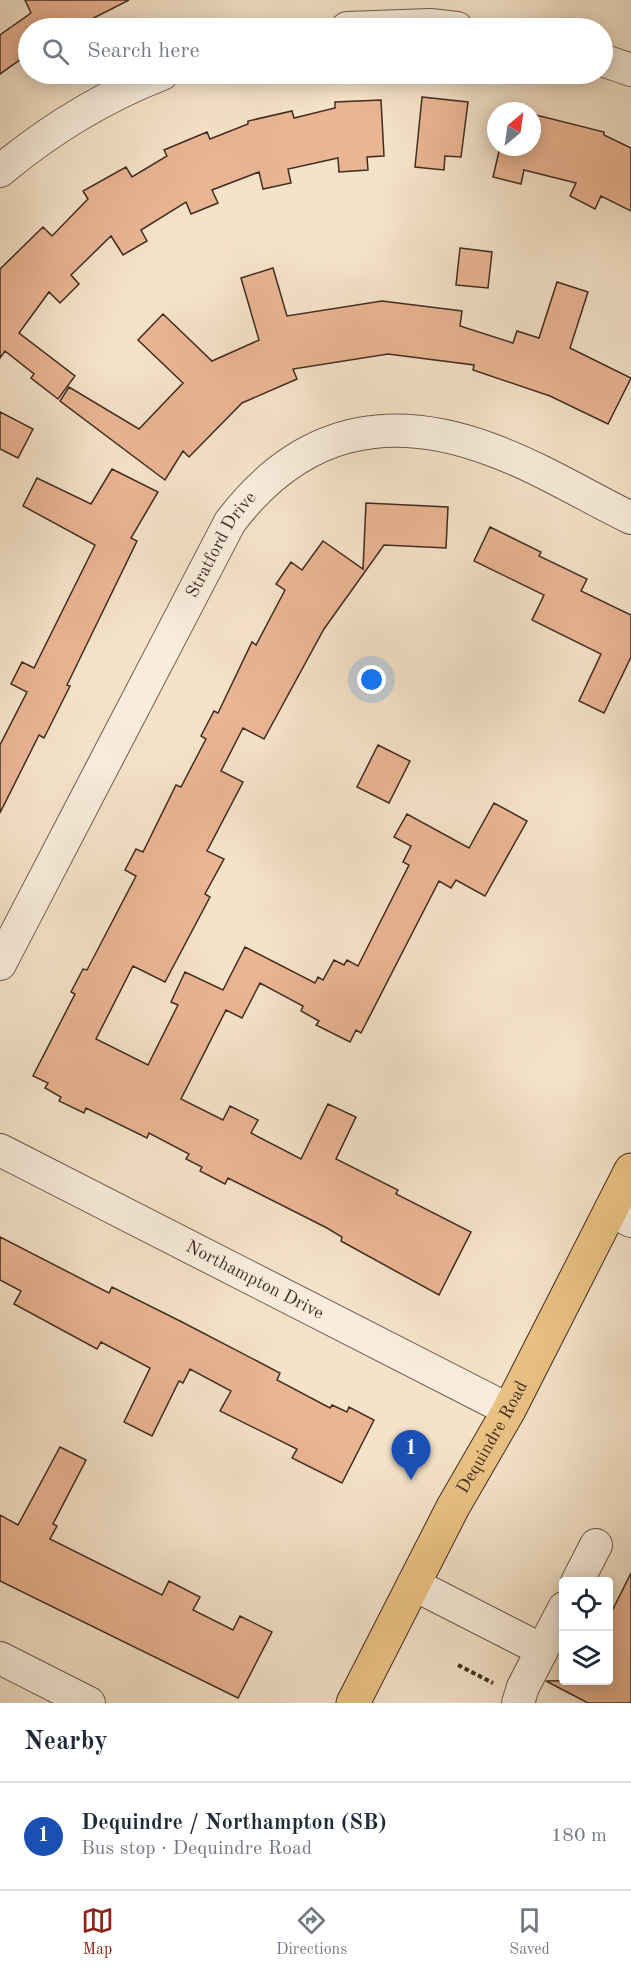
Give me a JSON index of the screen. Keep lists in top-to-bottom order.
{
  "streets": {
    "main road": ["Dequindre Road"],
    "street": ["Stratford Drive", "Northampton Drive"]
  },
  "crossings": [
    ["Northampton Drive", "Dequindre Road"]
  ],
  "north": "top right",
  "page": {
    "search": "Search here",
    "pins": "1",
    "heading": "Nearby",
    "list": [
      {
        "mark": "1",
        "name": "Dequindre / Northampton (SB)",
        "note": "Bus stop · Dequindre Road",
        "value": "180 m"
      }
    ],
    "nav": ["Map", "Directions", "Saved"]
  }
}
